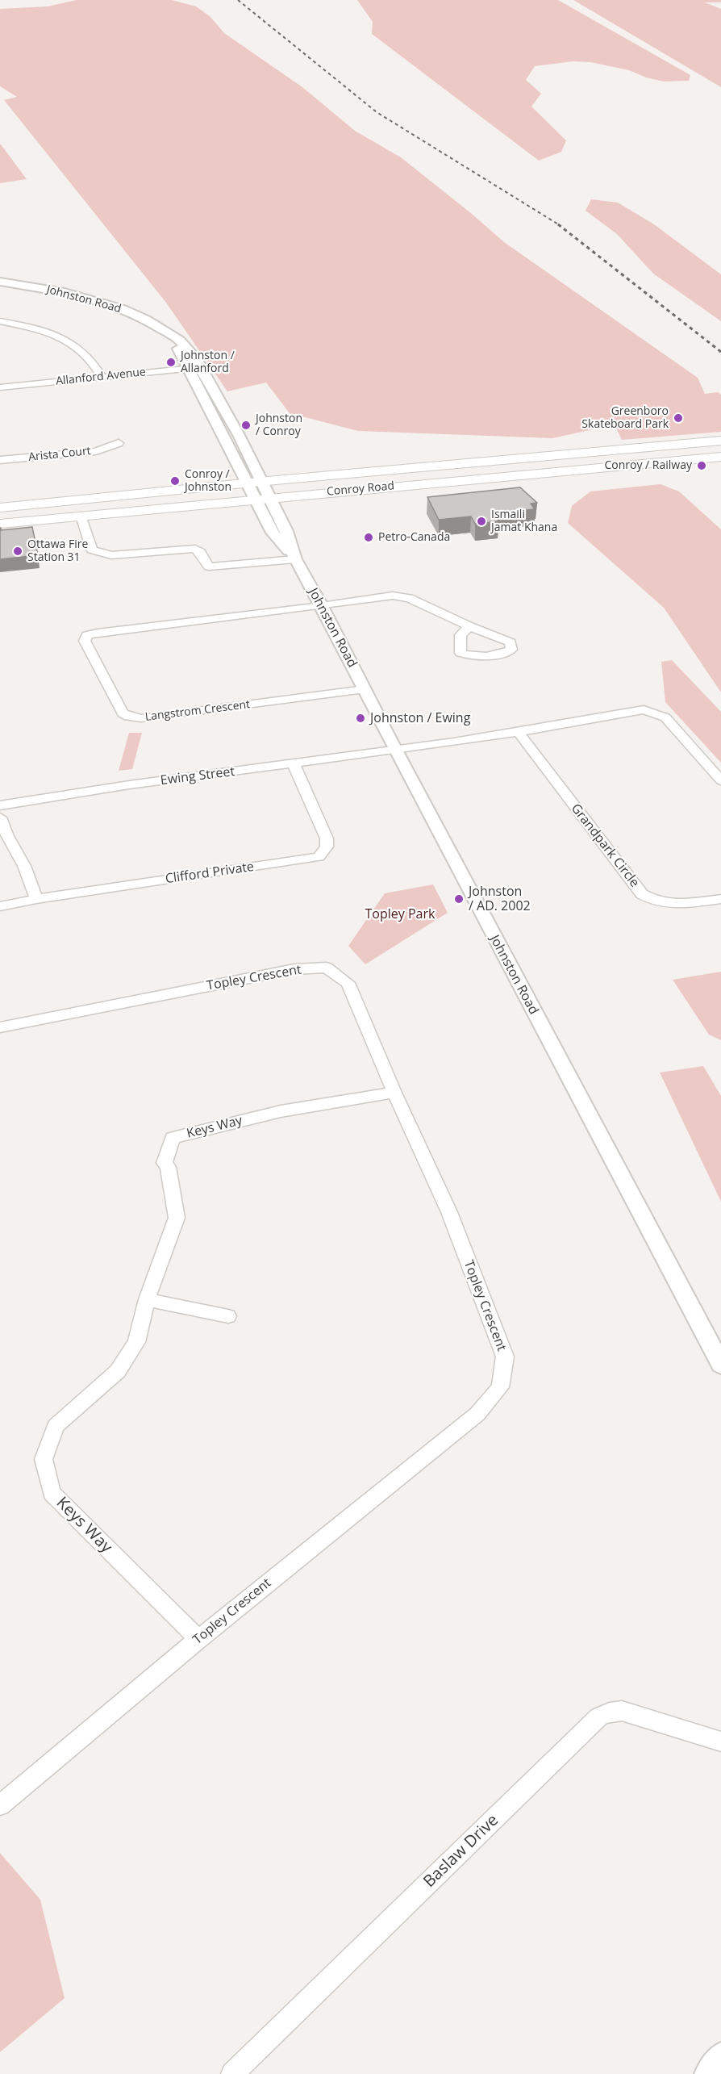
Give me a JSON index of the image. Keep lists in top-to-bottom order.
{
  "streets": {
    "main road": ["Conroy Road"],
    "street": [
      "Johnston Road",
      "Allanford Avenue",
      "Arista Court",
      "Langstrom Crescent",
      "Ewing Street",
      "Grandpark Circle",
      "Clifford Private",
      "Topley Crescent",
      "Keys Way",
      "Baslaw Drive"
    ]
  },
  "crossings": [
    ["Johnston Road", "Allanford Avenue"],
    ["Johnston Road", "Conroy Road"],
    ["Johnston Road", "Langstrom Crescent"],
    ["Johnston Road", "Ewing Street"],
    ["Ewing Street", "Clifford Private"],
    ["Topley Crescent", "Keys Way"]
  ],
  "parks": ["Topley Park"],
  "places": [
    "Johnston / Allanford",
    "Greenboro Skateboard Park",
    "Johnston / Conroy",
    "Conroy / Railway",
    "Conroy / Johnston",
    "Ismaili Jamat Khana",
    "Petro-Canada",
    "Ottawa Fire Station 31",
    "Johnston / Ewing",
    "Johnston / AD. 2002"
  ]
}
